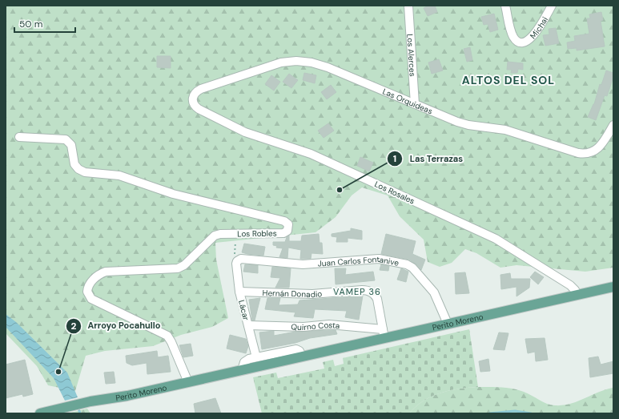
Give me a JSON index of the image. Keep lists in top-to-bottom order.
{
  "streets": {
    "main road": ["Perito Moreno"],
    "street": [
      "Michai",
      "Los Alerces",
      "Las Orquideas",
      "Los Rosales",
      "Los Robles",
      "Juan Carlos Fontanive",
      "Hernán Donadio",
      "Lácar",
      "Quirno Costa"
    ]
  },
  "crossings": [
    ["Los Alerces", "Las Orquideas"],
    ["Las Orquideas", "Los Rosales"],
    ["Los Rosales", "Perito Moreno"],
    ["Los Robles", "Perito Moreno"],
    ["Juan Carlos Fontanive", "Lácar"],
    ["Juan Carlos Fontanive", "Perito Moreno"],
    ["Hernán Donadio", "Lácar"],
    ["Hernán Donadio", "Perito Moreno"],
    ["Hernán Donadio", "Quirno Costa"],
    ["Lácar", "Quirno Costa"],
    ["Perito Moreno", "Quirno Costa"]
  ],
  "districts": ["ALTOS DEL SOL", "VAMEP 36"],
  "places": ["Las Terrazas", "Arroyo Pocahullo"],
  "scale_bar": "50 m"
}
